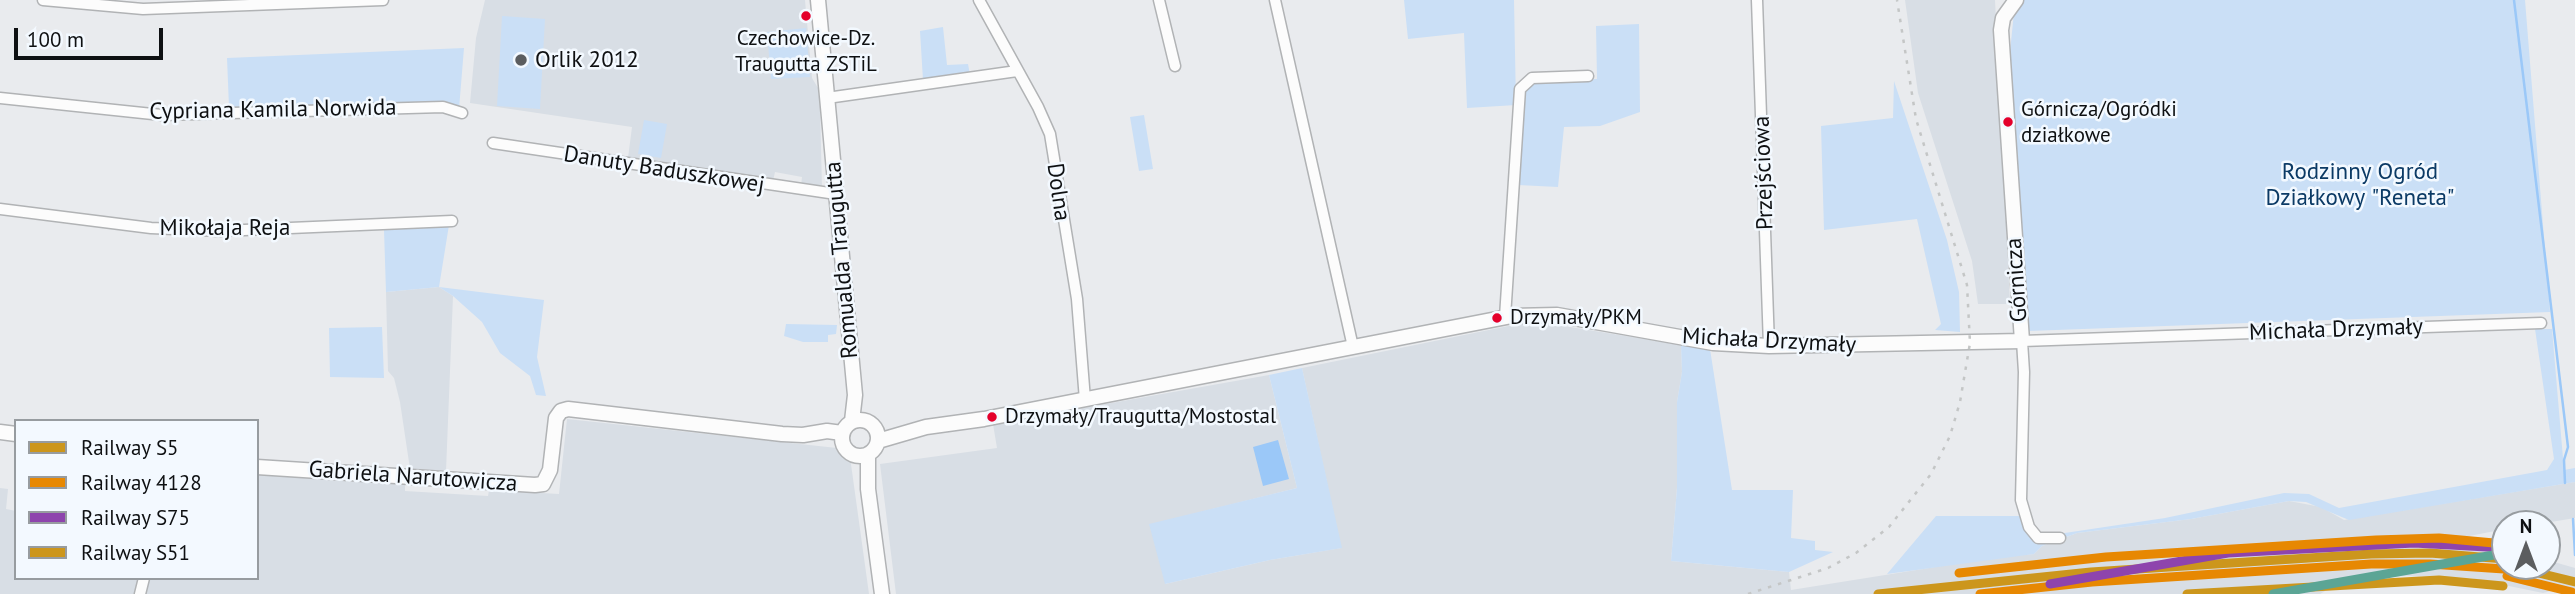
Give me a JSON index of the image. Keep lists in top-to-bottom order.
{
  "streets": {
    "street": [
      "Cypriana Kamila Norwida",
      "Danuty Baduszkowej",
      "Przejściowa",
      "Dolna",
      "Mikołaja Reja",
      "Romualda Traugutta",
      "Górnicza",
      "Michała Drzymały",
      "Gabriela Narutowicza"
    ]
  },
  "crossings": [
    ["Danuty Baduszkowej", "Romualda Traugutta"],
    ["Przejściowa", "Michała Drzymały"],
    ["Dolna", "Michała Drzymały"],
    ["Romualda Traugutta", "Michała Drzymały"],
    ["Górnicza", "Michała Drzymały"]
  ],
  "parks": ["Rodzinny Ogród Działkowy \"Reneta\""],
  "places": [
    "Czechowice-Dz. Traugutta ZSTiL",
    "Orlik 2012",
    "Górnicza/Ogródki działkowe",
    "Drzymały/PKM",
    "Drzymały/Traugutta/Mostostal"
  ],
  "lines": [
    "rail line S75",
    "rail line S5",
    "rail line 4128",
    "rail line S51"
  ],
  "legend": [
    "Railway S5",
    "Railway 4128",
    "Railway S75",
    "Railway S51"
  ],
  "scale_bar": "100 m",
  "north": "top"
}
